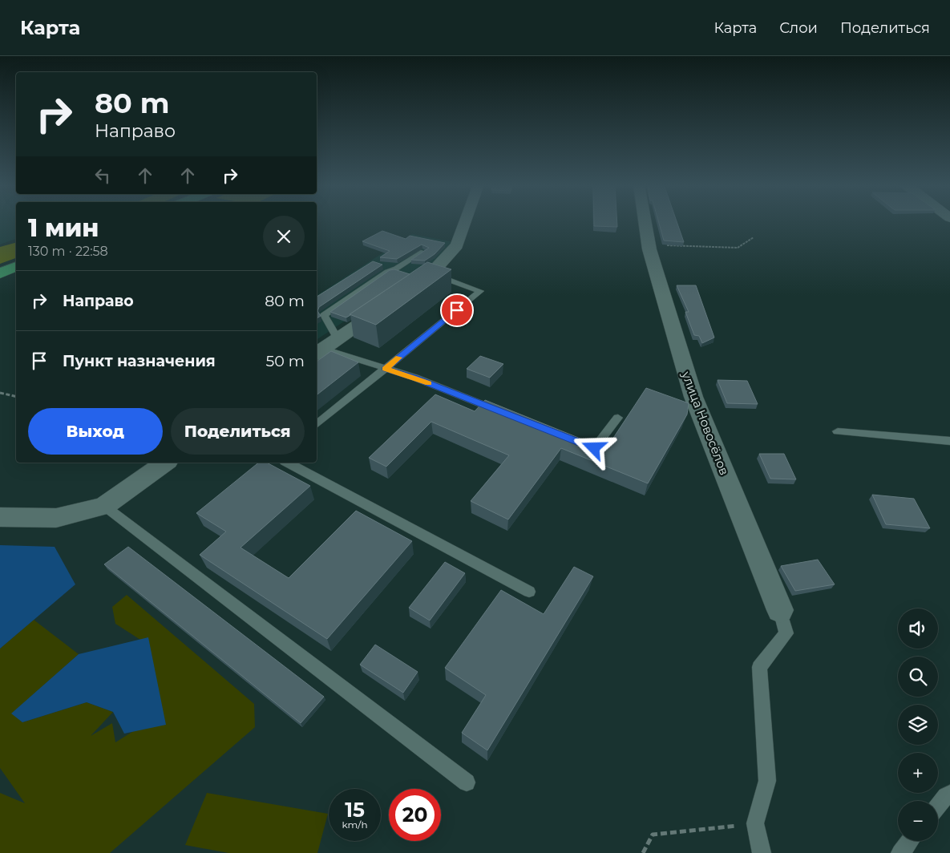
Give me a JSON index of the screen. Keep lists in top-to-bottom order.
{
  "streets": {
    "street": ["улица Новосёлов"]
  },
  "page": {
    "header": "Карта",
    "nav": ["Карта", "Слои", "Поделиться"],
    "turn": ["80 m", "Направо"],
    "heading": ["1 мин", "130 m · 22:58"],
    "list": [
      {
        "name": "Направо",
        "value": "80 m"
      },
      {
        "name": "Пункт назначения",
        "value": "50 m"
      }
    ],
    "buttons": ["Выход", "Поделиться"],
    "map_buttons": ["+", "−"],
    "speed": "15 km/h",
    "limit": "20"
  }
}
